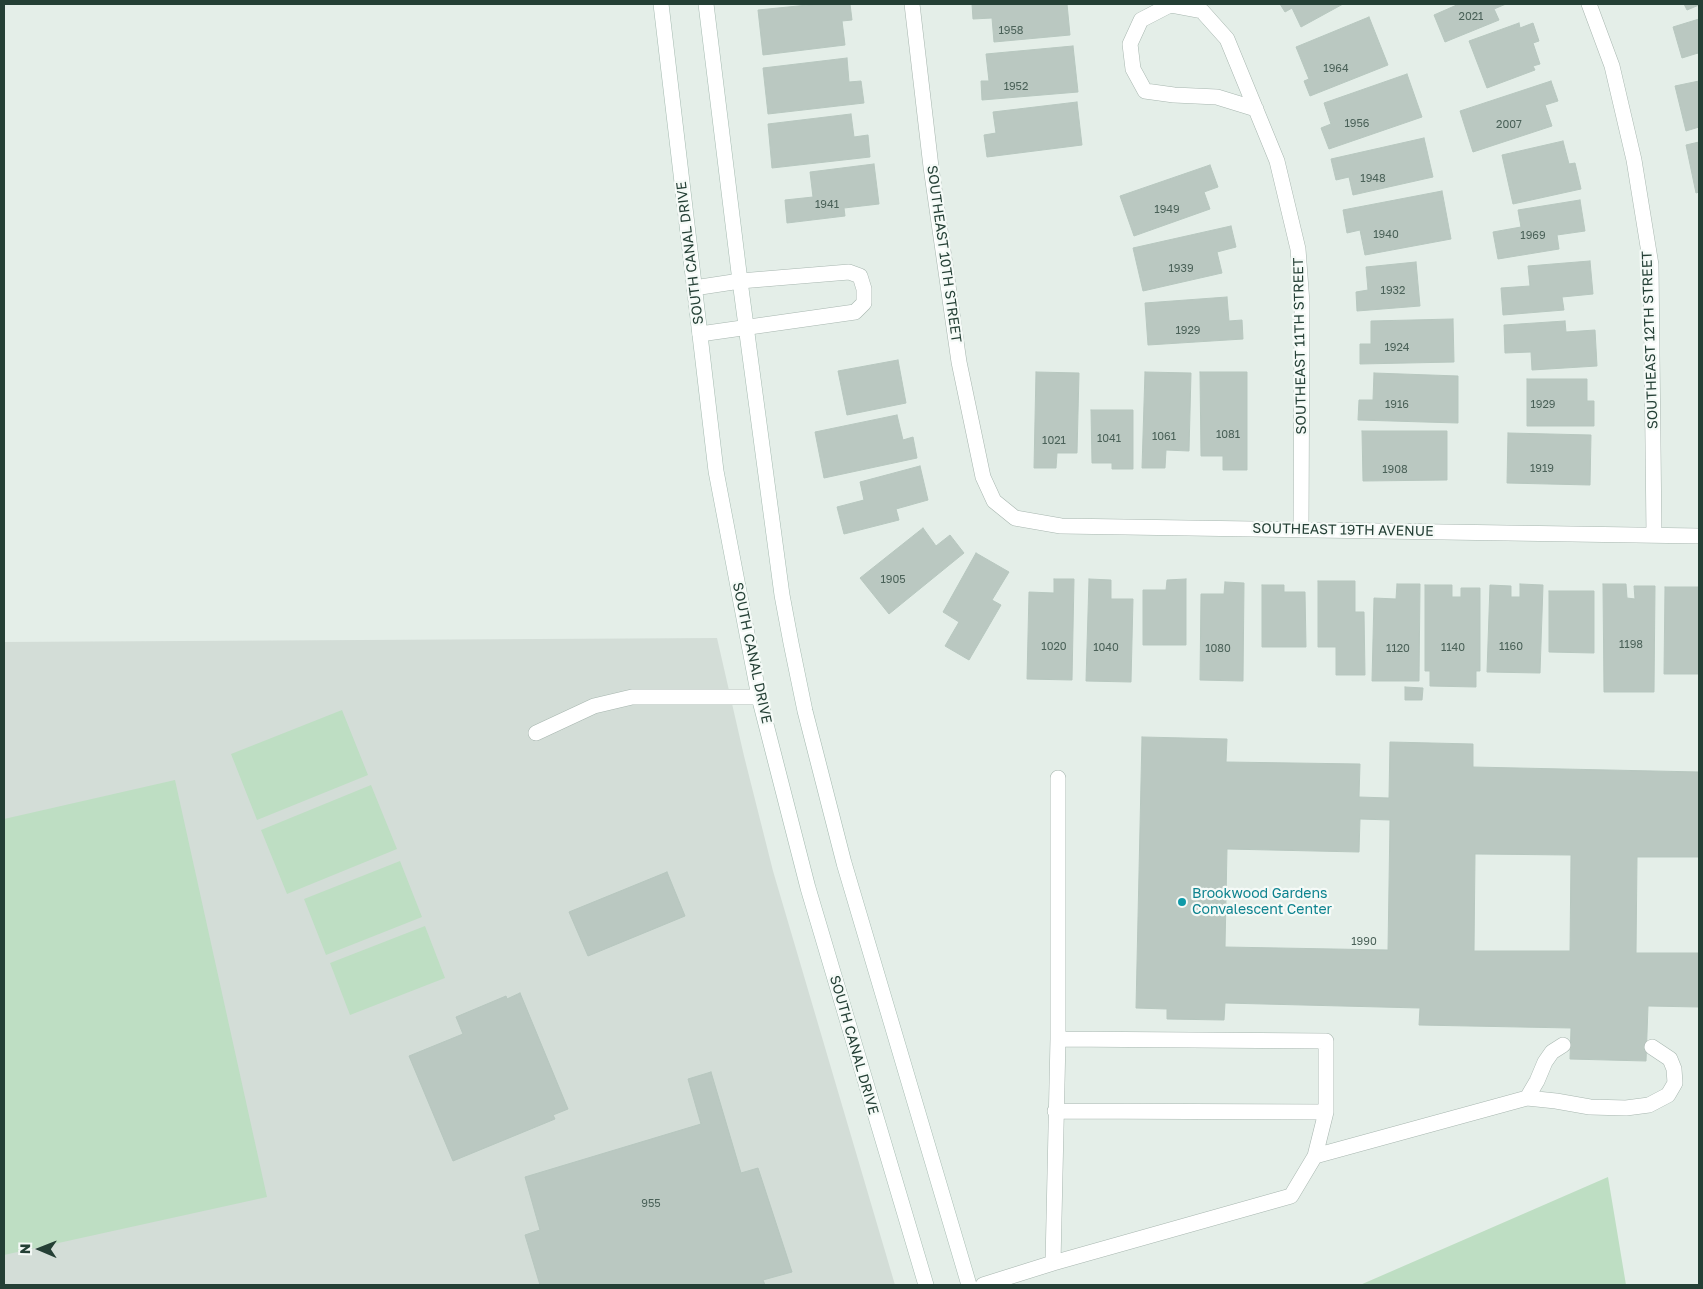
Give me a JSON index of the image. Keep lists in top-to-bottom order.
{
  "streets": {
    "street": [
      "SOUTH CANAL DRIVE",
      "SOUTHEAST 10TH STREET",
      "SOUTHEAST 12TH STREET",
      "SOUTHEAST 11TH STREET",
      "SOUTHEAST 19TH AVENUE"
    ]
  },
  "crossings": [
    ["SOUTHEAST 10TH STREET", "SOUTHEAST 19TH AVENUE"],
    ["SOUTHEAST 12TH STREET", "SOUTHEAST 19TH AVENUE"],
    ["SOUTHEAST 11TH STREET", "SOUTHEAST 19TH AVENUE"]
  ],
  "places": ["Brookwood Gardens Convalescent Center"],
  "house_numbers": [
    "2021",
    "1958",
    "1964",
    "1952",
    "1956",
    "2007",
    "1948",
    "1941",
    "1949",
    "1940",
    "1969",
    "1939",
    "1932",
    "1929",
    "1924",
    "1916",
    "1929",
    "1081",
    "1061",
    "1041",
    "1021",
    "1919",
    "1908",
    "1905",
    "1198",
    "1020",
    "1160",
    "1040",
    "1140",
    "1080",
    "1120",
    "1990",
    "955"
  ],
  "north": "left"
}
